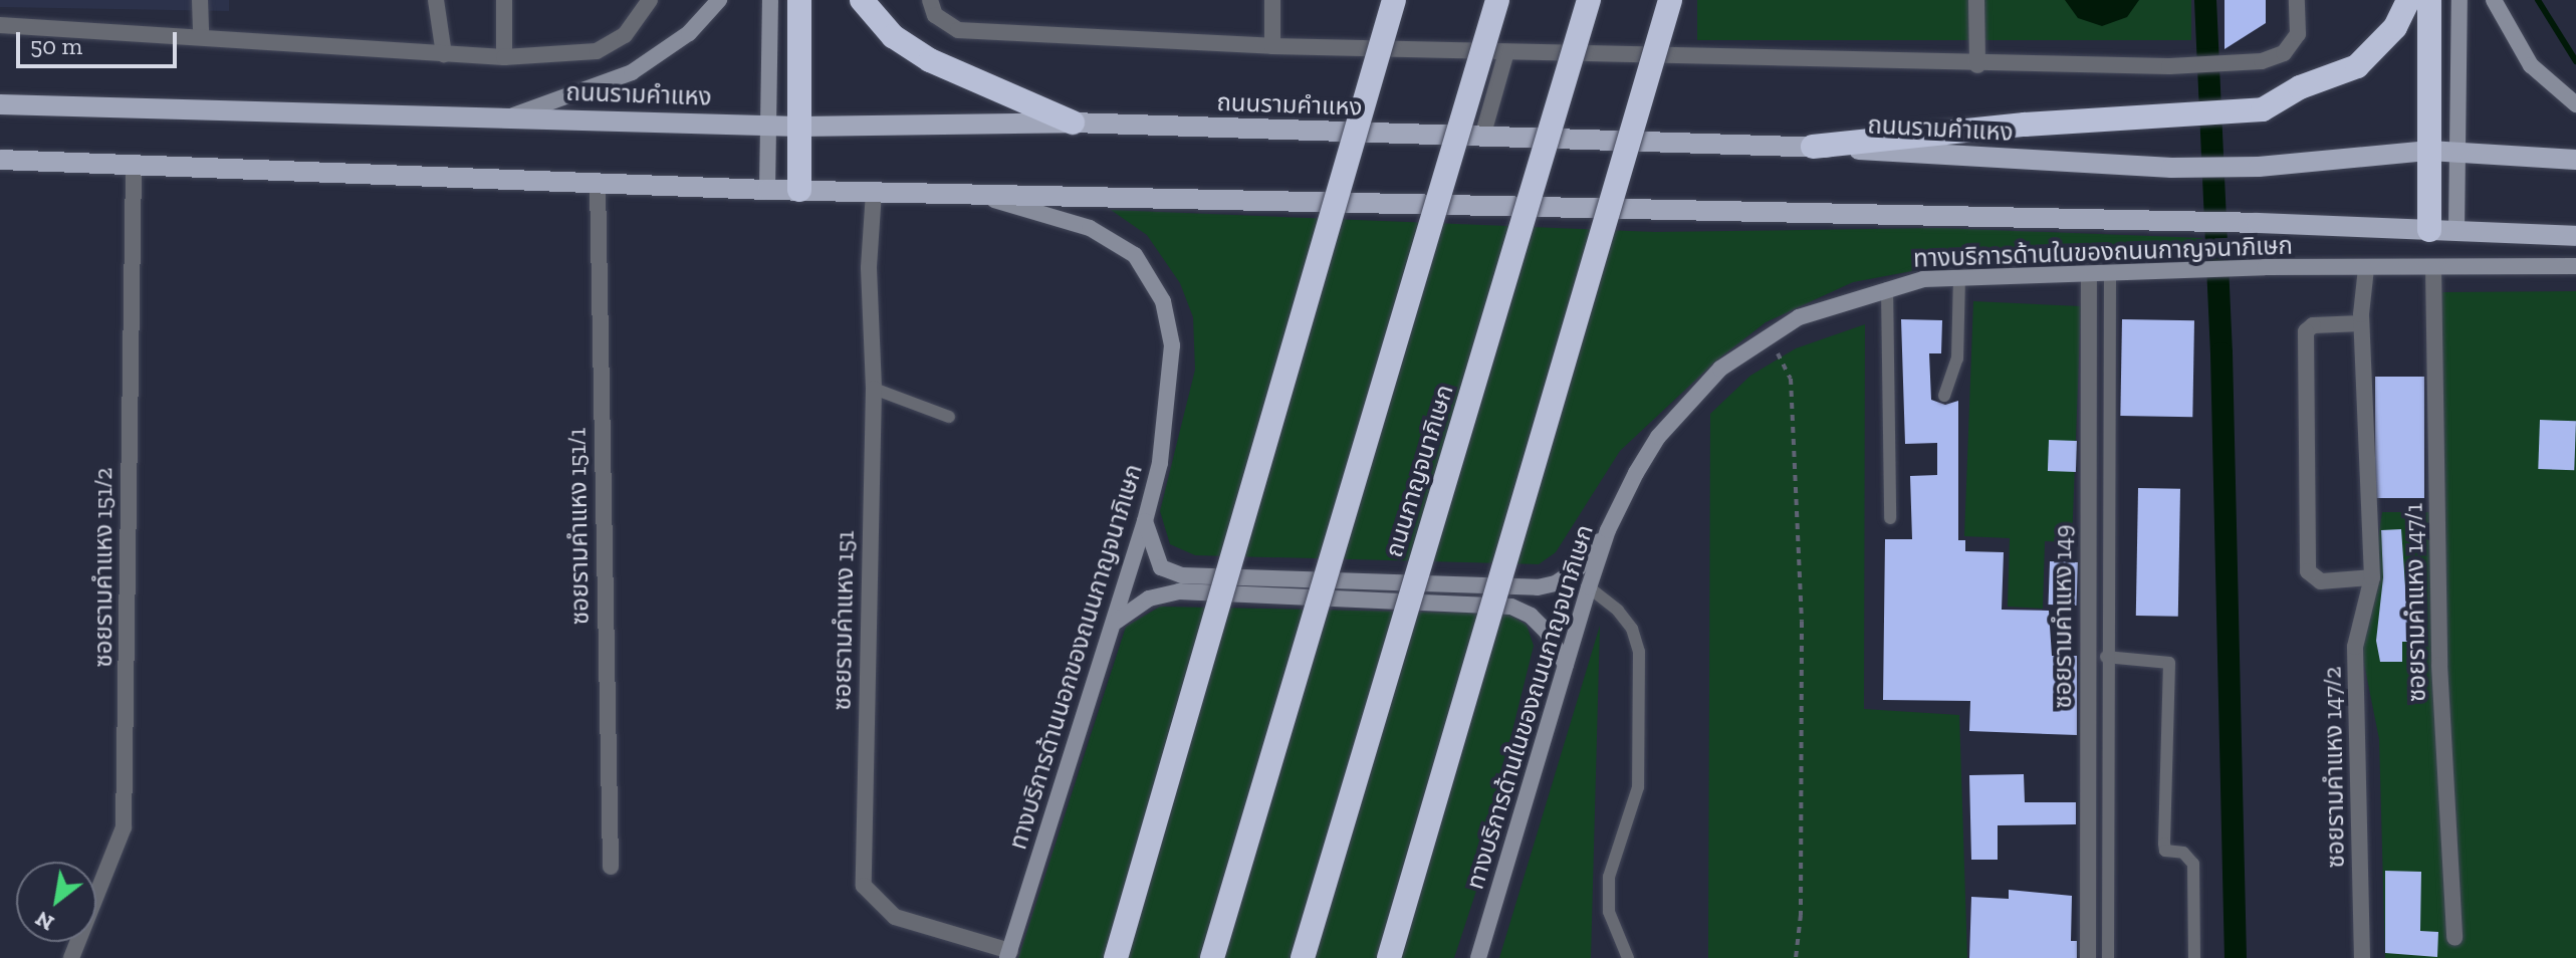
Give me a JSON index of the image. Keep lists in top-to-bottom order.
{
  "streets": {
    "highway": ["ถนนกาญจนาภิเษก"],
    "main road": ["ถนนรามคำแหง", "ทางบริการด้านในของถนนกาญจนาภิเษก", "ทางบริการด้านนอกของถนนกาญจนาภิเษก"],
    "street": [
      "ซอยรามคำแหง 151/1",
      "ซอยรามคำแหง 151/2",
      "ซอยรามคำแหง 147/1",
      "ซอยรามคำแหง 149",
      "ซอยรามคำแหง 151",
      "ซอยรามคำแหง 147/2"
    ]
  },
  "crossings": [
    ["ทางบริการด้านในของถนนกาญจนาภิเษก", "ซอยรามคำแหง 147/1"],
    ["ทางบริการด้านในของถนนกาญจนาภิเษก", "ซอยรามคำแหง 149"],
    ["ทางบริการด้านในของถนนกาญจนาภิเษก", "ซอยรามคำแหง 147/2"],
    ["ซอยรามคำแหง 151", "ทางบริการด้านนอกของถนนกาญจนาภิเษก"]
  ],
  "scale_bar": "50 m",
  "north": "bottom left"
}
